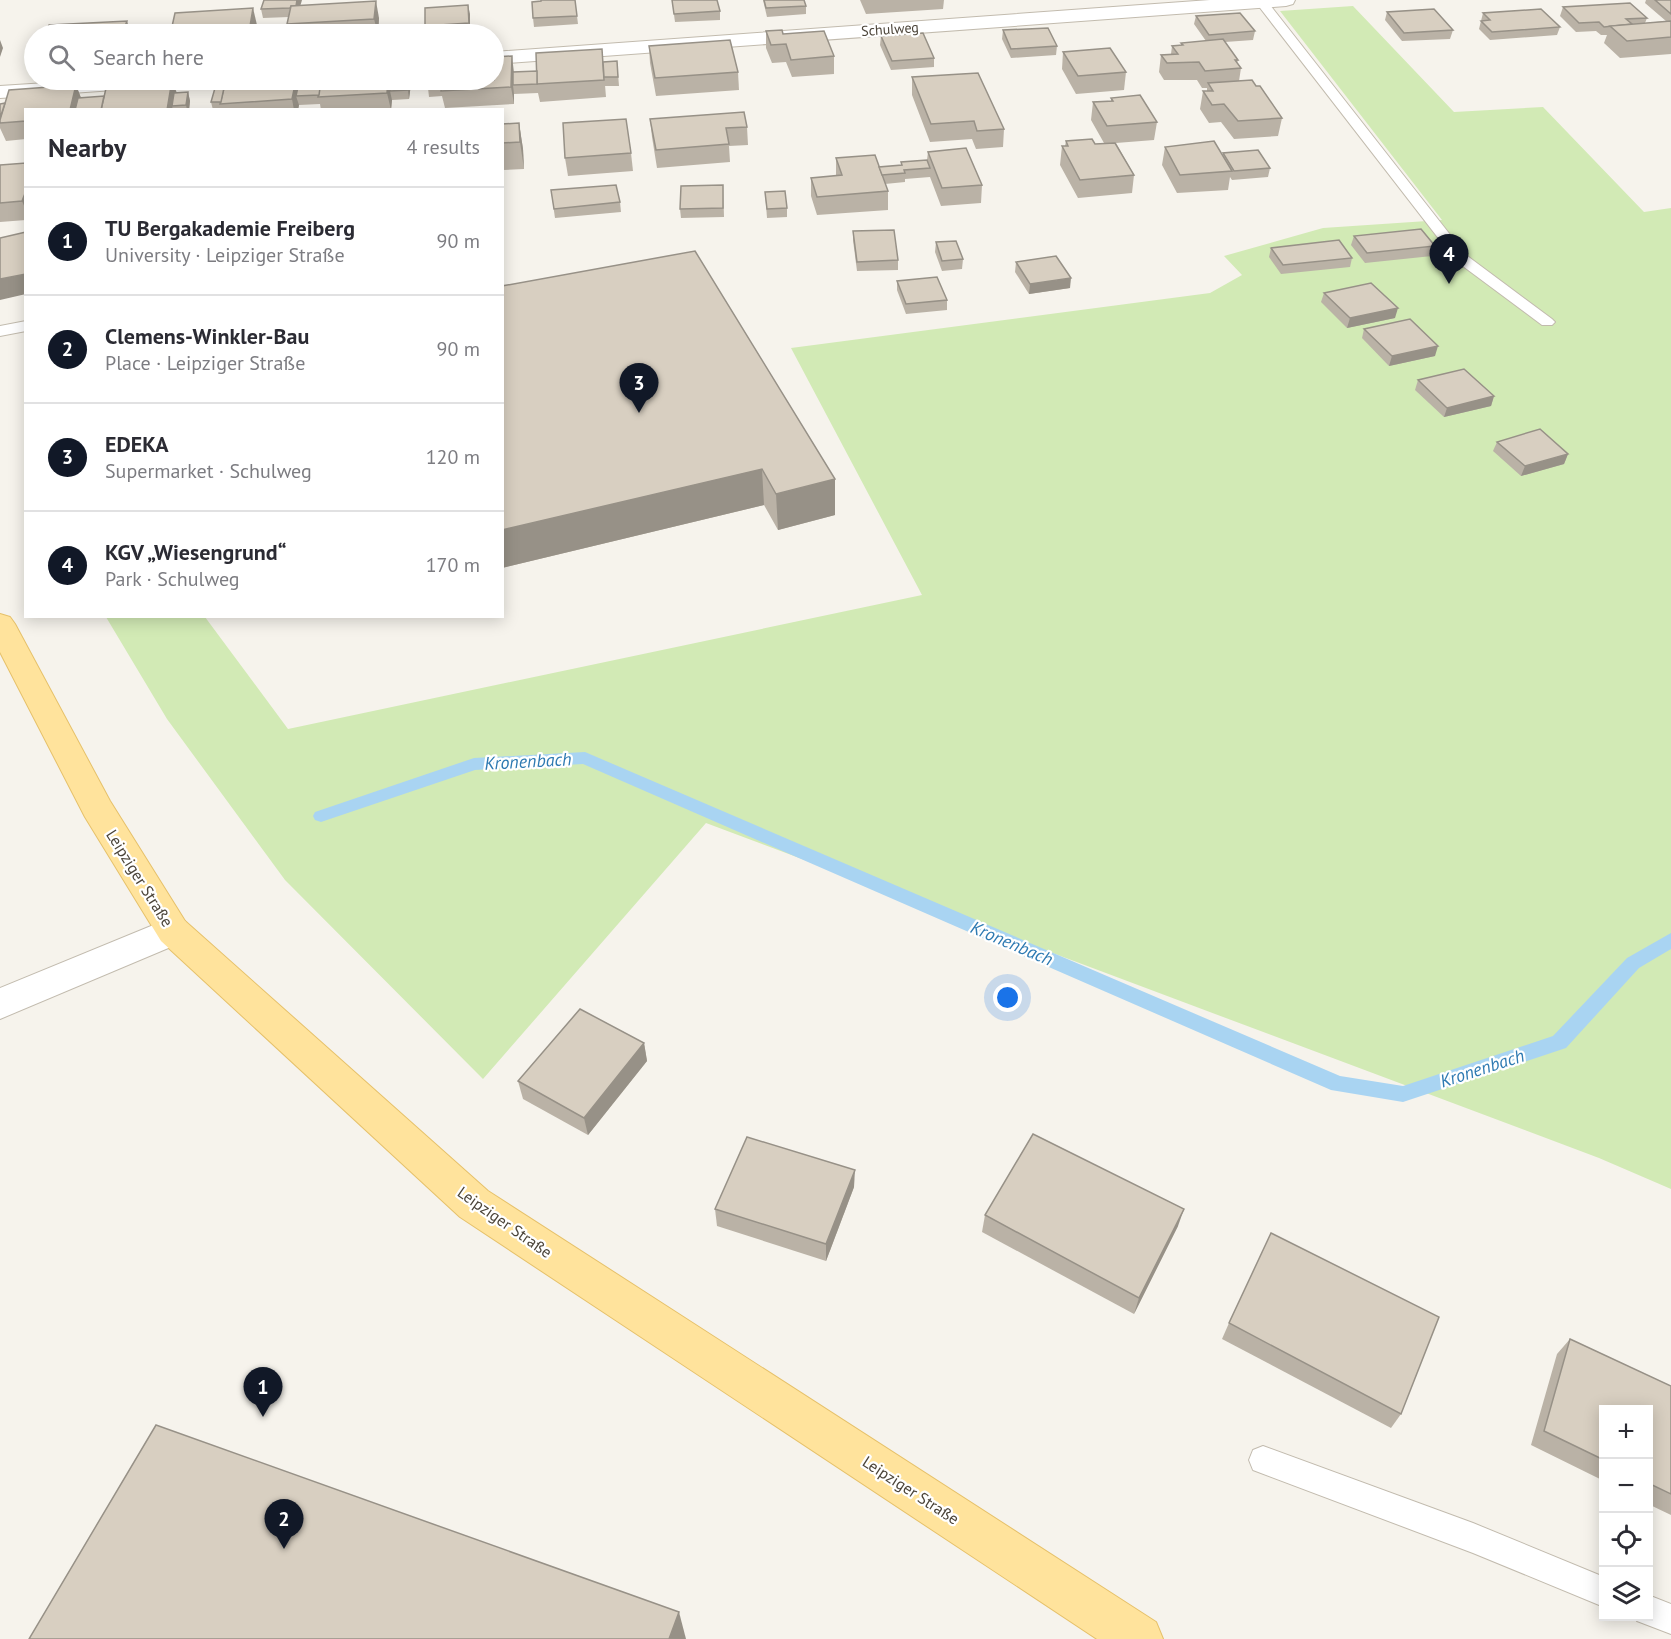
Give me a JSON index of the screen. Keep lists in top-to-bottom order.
{
  "streets": {
    "main road": ["Leipziger Straße"],
    "street": ["Schulweg"]
  },
  "water": ["Kronenbach"],
  "page": {
    "search": "Search here",
    "heading": ["Nearby", "4 results"],
    "list": [
      {
        "mark": "1",
        "name": "TU Bergakademie Freiberg",
        "note": "University · Leipziger Straße",
        "value": "90 m"
      },
      {
        "mark": "2",
        "name": "Clemens-Winkler-Bau",
        "note": "Place · Leipziger Straße",
        "value": "90 m"
      },
      {
        "mark": "3",
        "name": "EDEKA",
        "note": "Supermarket · Schulweg",
        "value": "120 m"
      },
      {
        "mark": "4",
        "name": "KGV „Wiesengrund“",
        "note": "Park · Schulweg",
        "value": "170 m"
      }
    ],
    "pins": [
      "4",
      "3",
      "1",
      "2"
    ],
    "map_buttons": ["+", "−"]
  }
}
